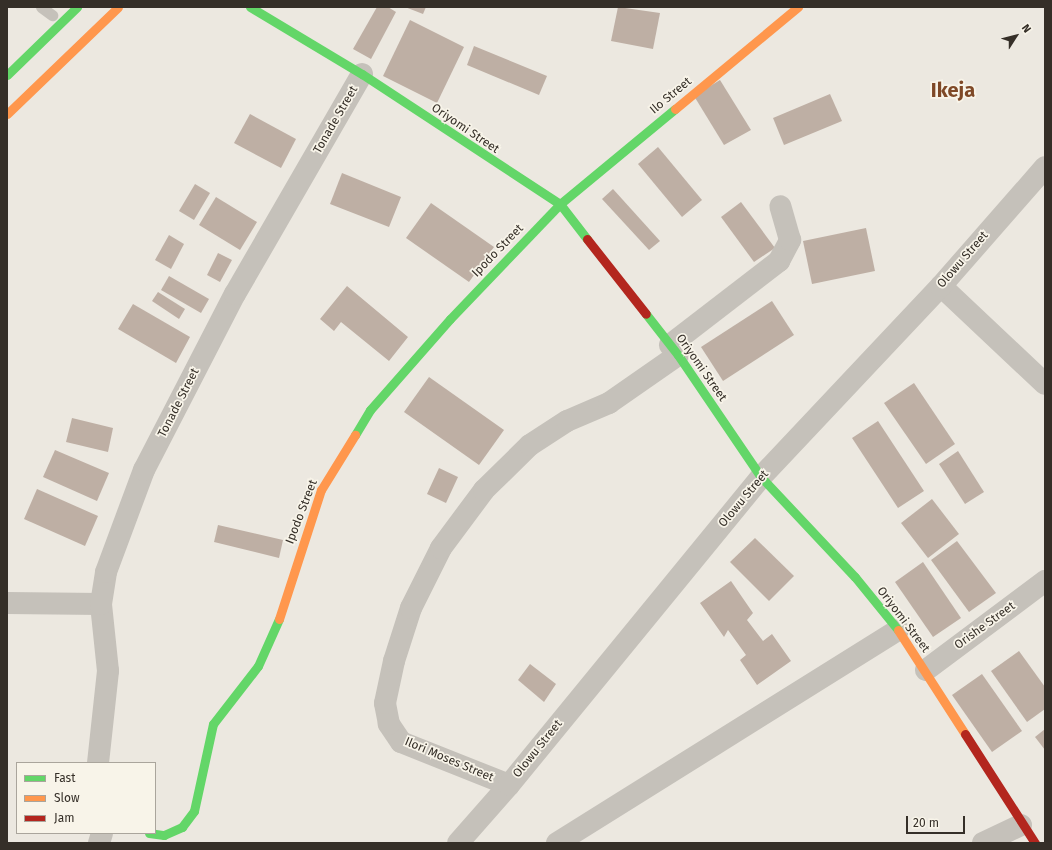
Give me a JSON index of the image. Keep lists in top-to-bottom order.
{
  "streets": {
    "street": [
      "Ilo Street",
      "Tonade Street",
      "Oriyomi Street",
      "Ipodo Street",
      "Olowu Street",
      "Orishe Street",
      "Ilori Moses Street"
    ]
  },
  "crossings": [
    ["Ilo Street", "Oriyomi Street"],
    ["Ilo Street", "Ipodo Street"],
    ["Tonade Street", "Oriyomi Street"],
    ["Oriyomi Street", "Ipodo Street"],
    ["Oriyomi Street", "Olowu Street"],
    ["Oriyomi Street", "Orishe Street"],
    ["Oriyomi Street", "Ilori Moses Street"],
    ["Olowu Street", "Ilori Moses Street"]
  ],
  "districts": ["Ikeja"],
  "legend": ["Fast", "Slow", "Jam"],
  "scale_bar": "20 m",
  "north": "top right"
}
